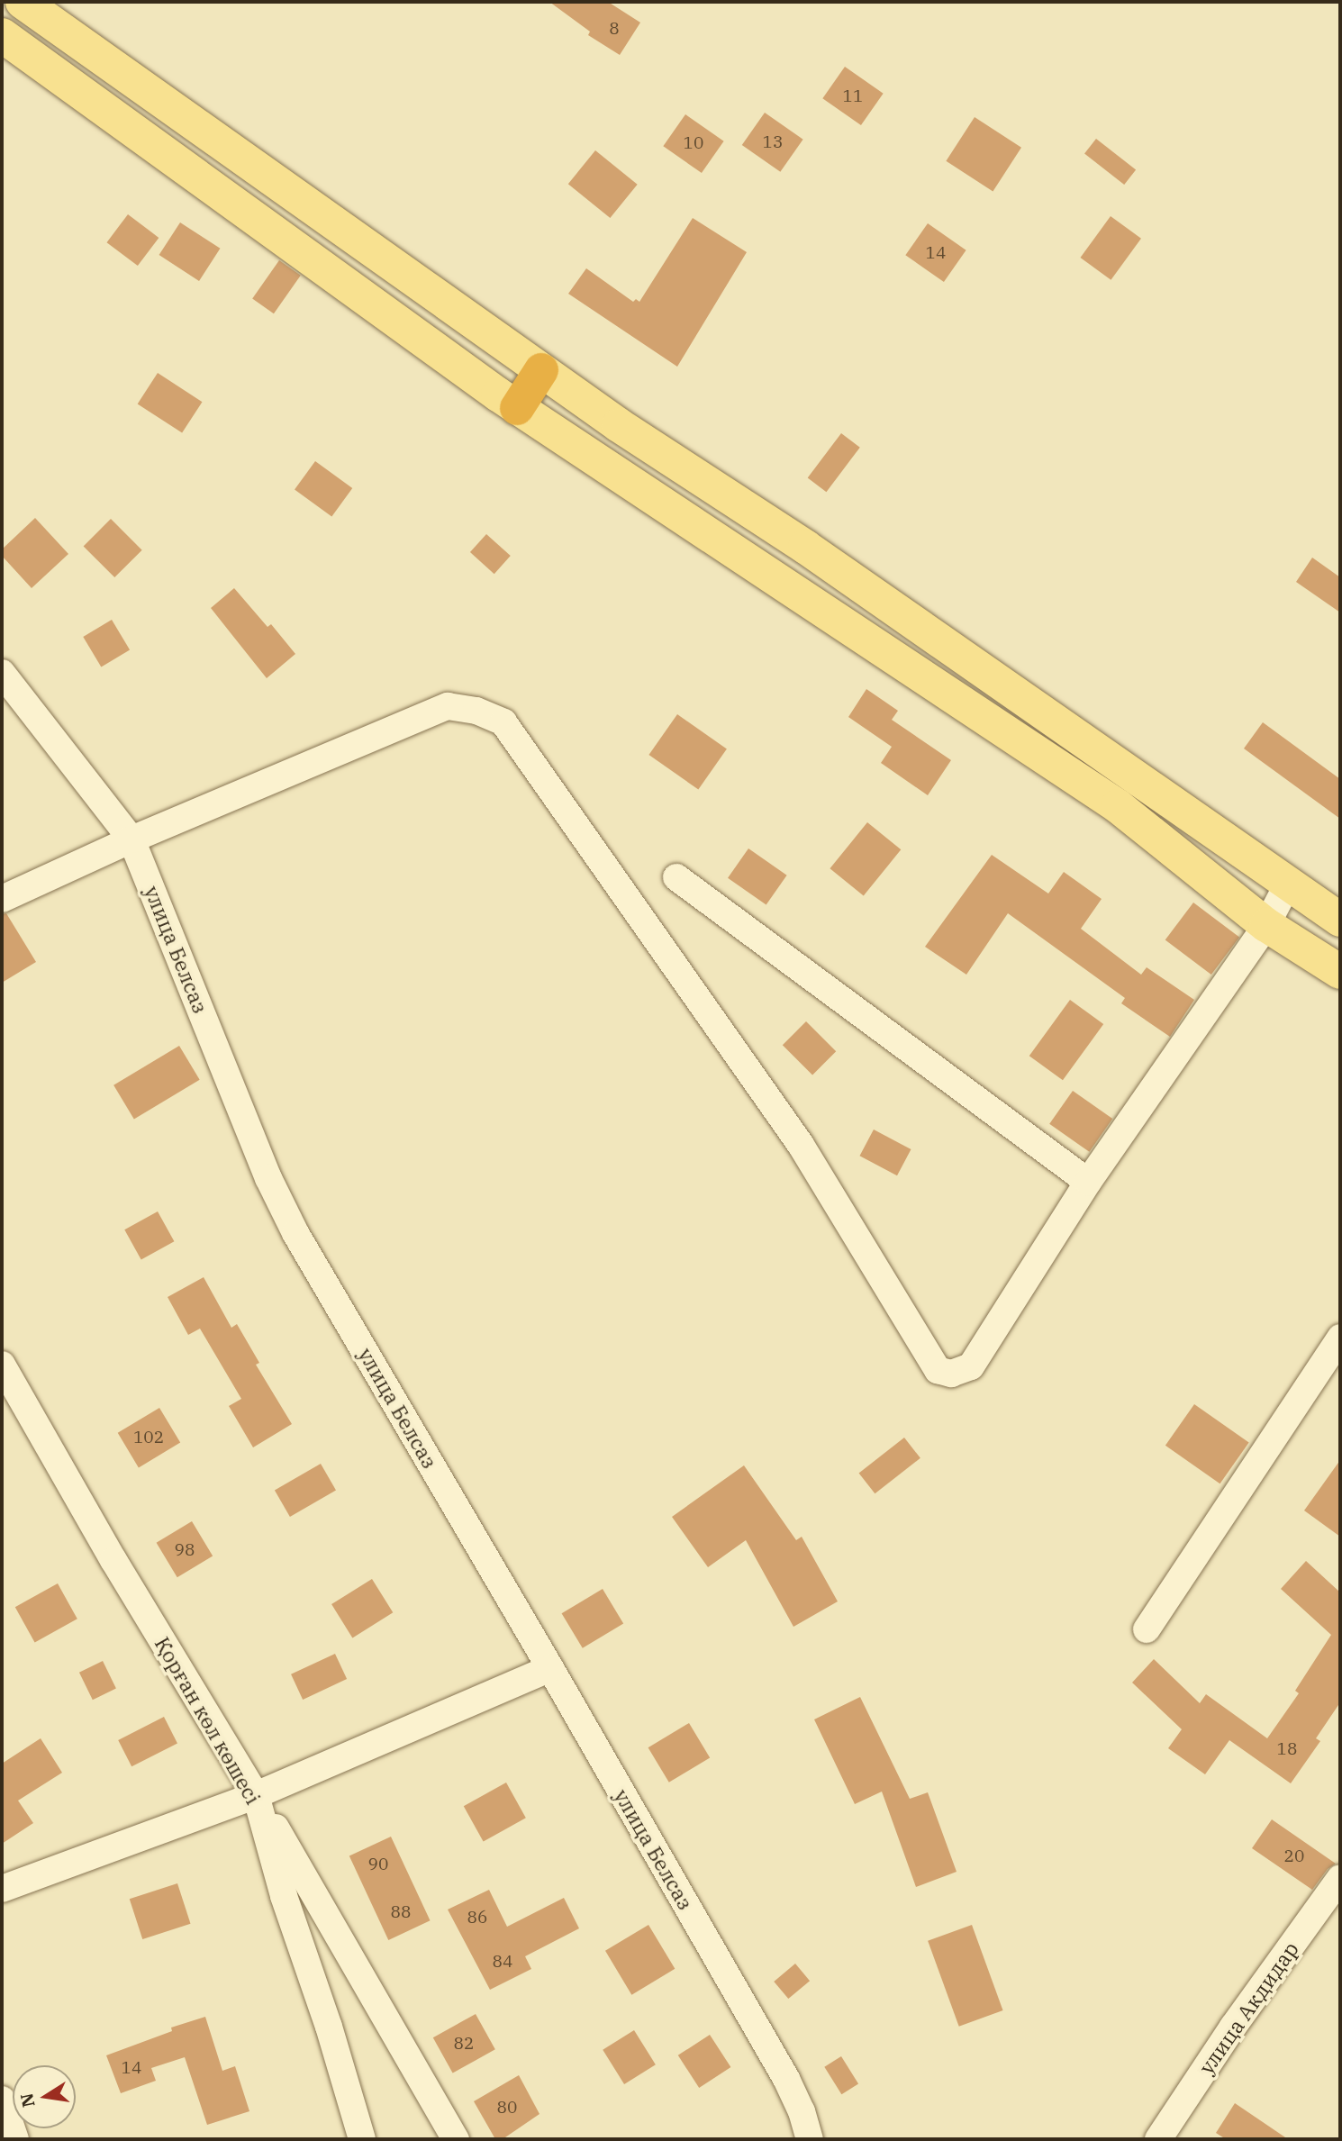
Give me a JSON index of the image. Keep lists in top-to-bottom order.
{
  "streets": {
    "street": ["улица Белсаз", "Қорған көл көшесі", "улица Акдидар"]
  },
  "house_numbers": [
    "8",
    "11",
    "13",
    "10",
    "14",
    "102",
    "98",
    "18",
    "20",
    "90",
    "88",
    "86",
    "84",
    "82",
    "14",
    "80"
  ],
  "north": "left"
}
